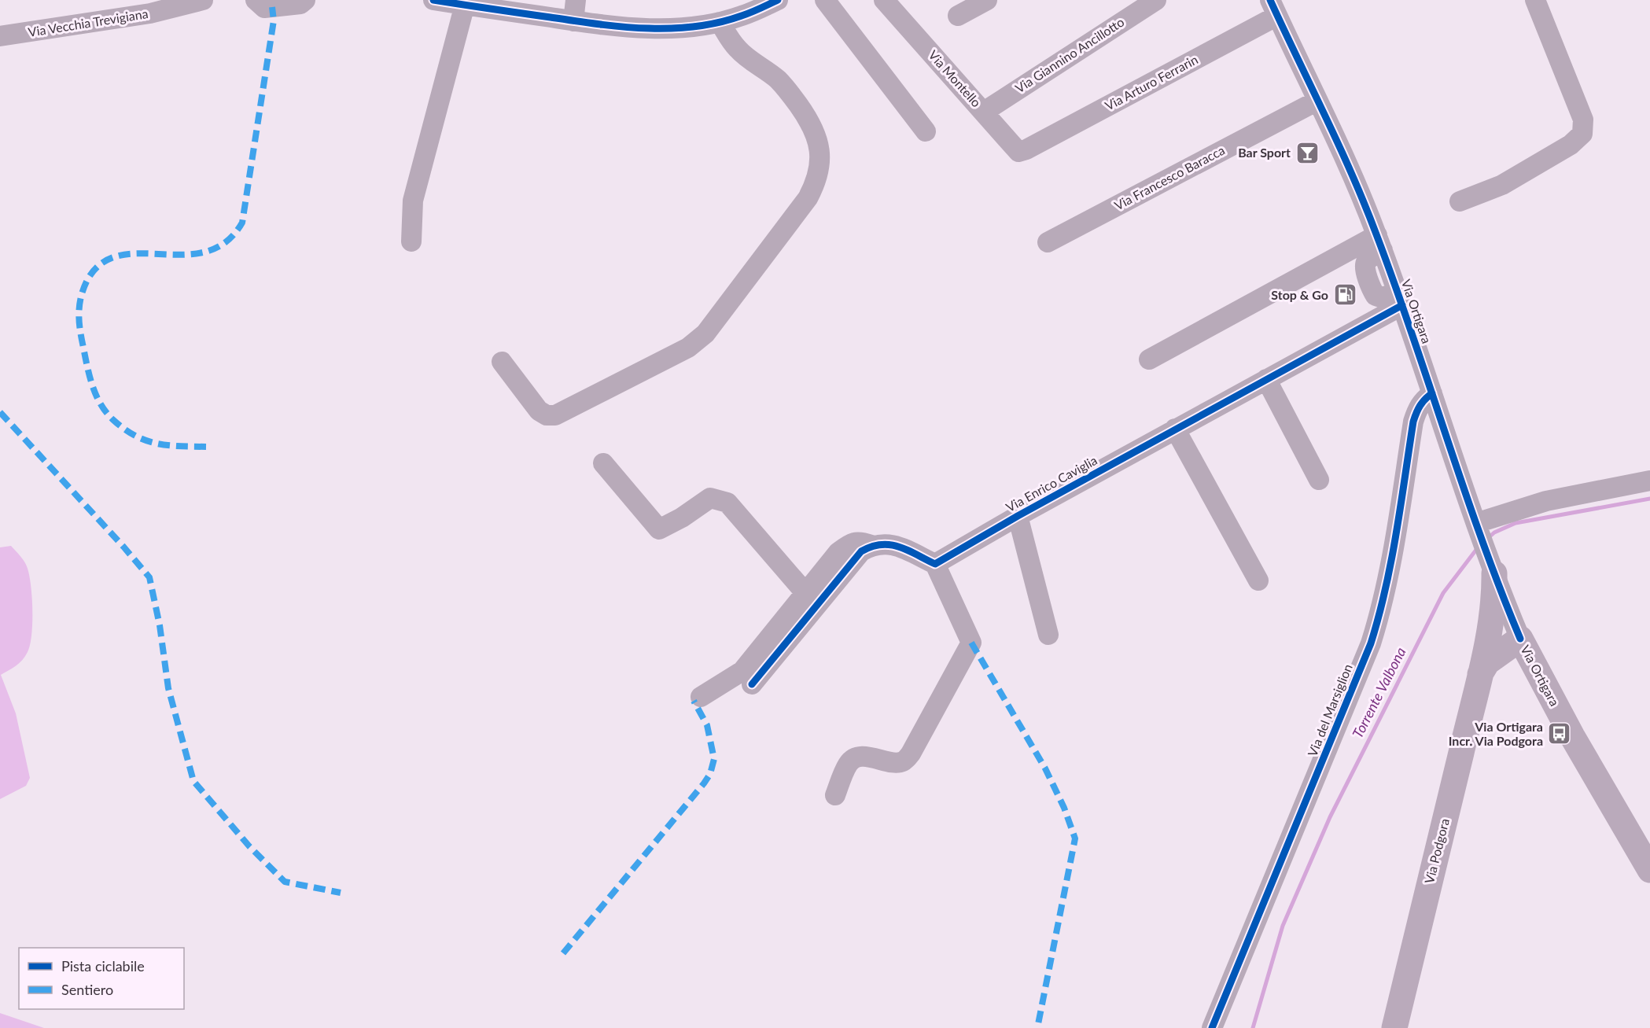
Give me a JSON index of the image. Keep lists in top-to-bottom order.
{
  "streets": {
    "main road": ["Via Ortigara", "Via Podgora"],
    "street": [
      "Via Vecchia Trevigiana",
      "Via Giannino Ancillotto",
      "Via Montello",
      "Via Arturo Ferrarin",
      "Via Francesco Baracca",
      "Via Enrico Caviglia",
      "Via del Marsiglion"
    ]
  },
  "crossings": [
    ["Via Giannino Ancillotto", "Via Montello"],
    ["Via Montello", "Via Arturo Ferrarin"],
    ["Via Arturo Ferrarin", "Via Ortigara"],
    ["Via Francesco Baracca", "Via Ortigara"],
    ["Via Ortigara", "Via Enrico Caviglia"],
    ["Via Ortigara", "Via del Marsiglion"],
    ["Via Ortigara", "Via Podgora"]
  ],
  "water": ["Torrente Valbona"],
  "places": {
    "bar": ["Bar Sport"],
    "fuel station": ["Stop & Go"],
    "bus stop": ["Via Ortigara Incr. Via Podgora"]
  },
  "legend": ["Pista ciclabile", "Sentiero"]
}
